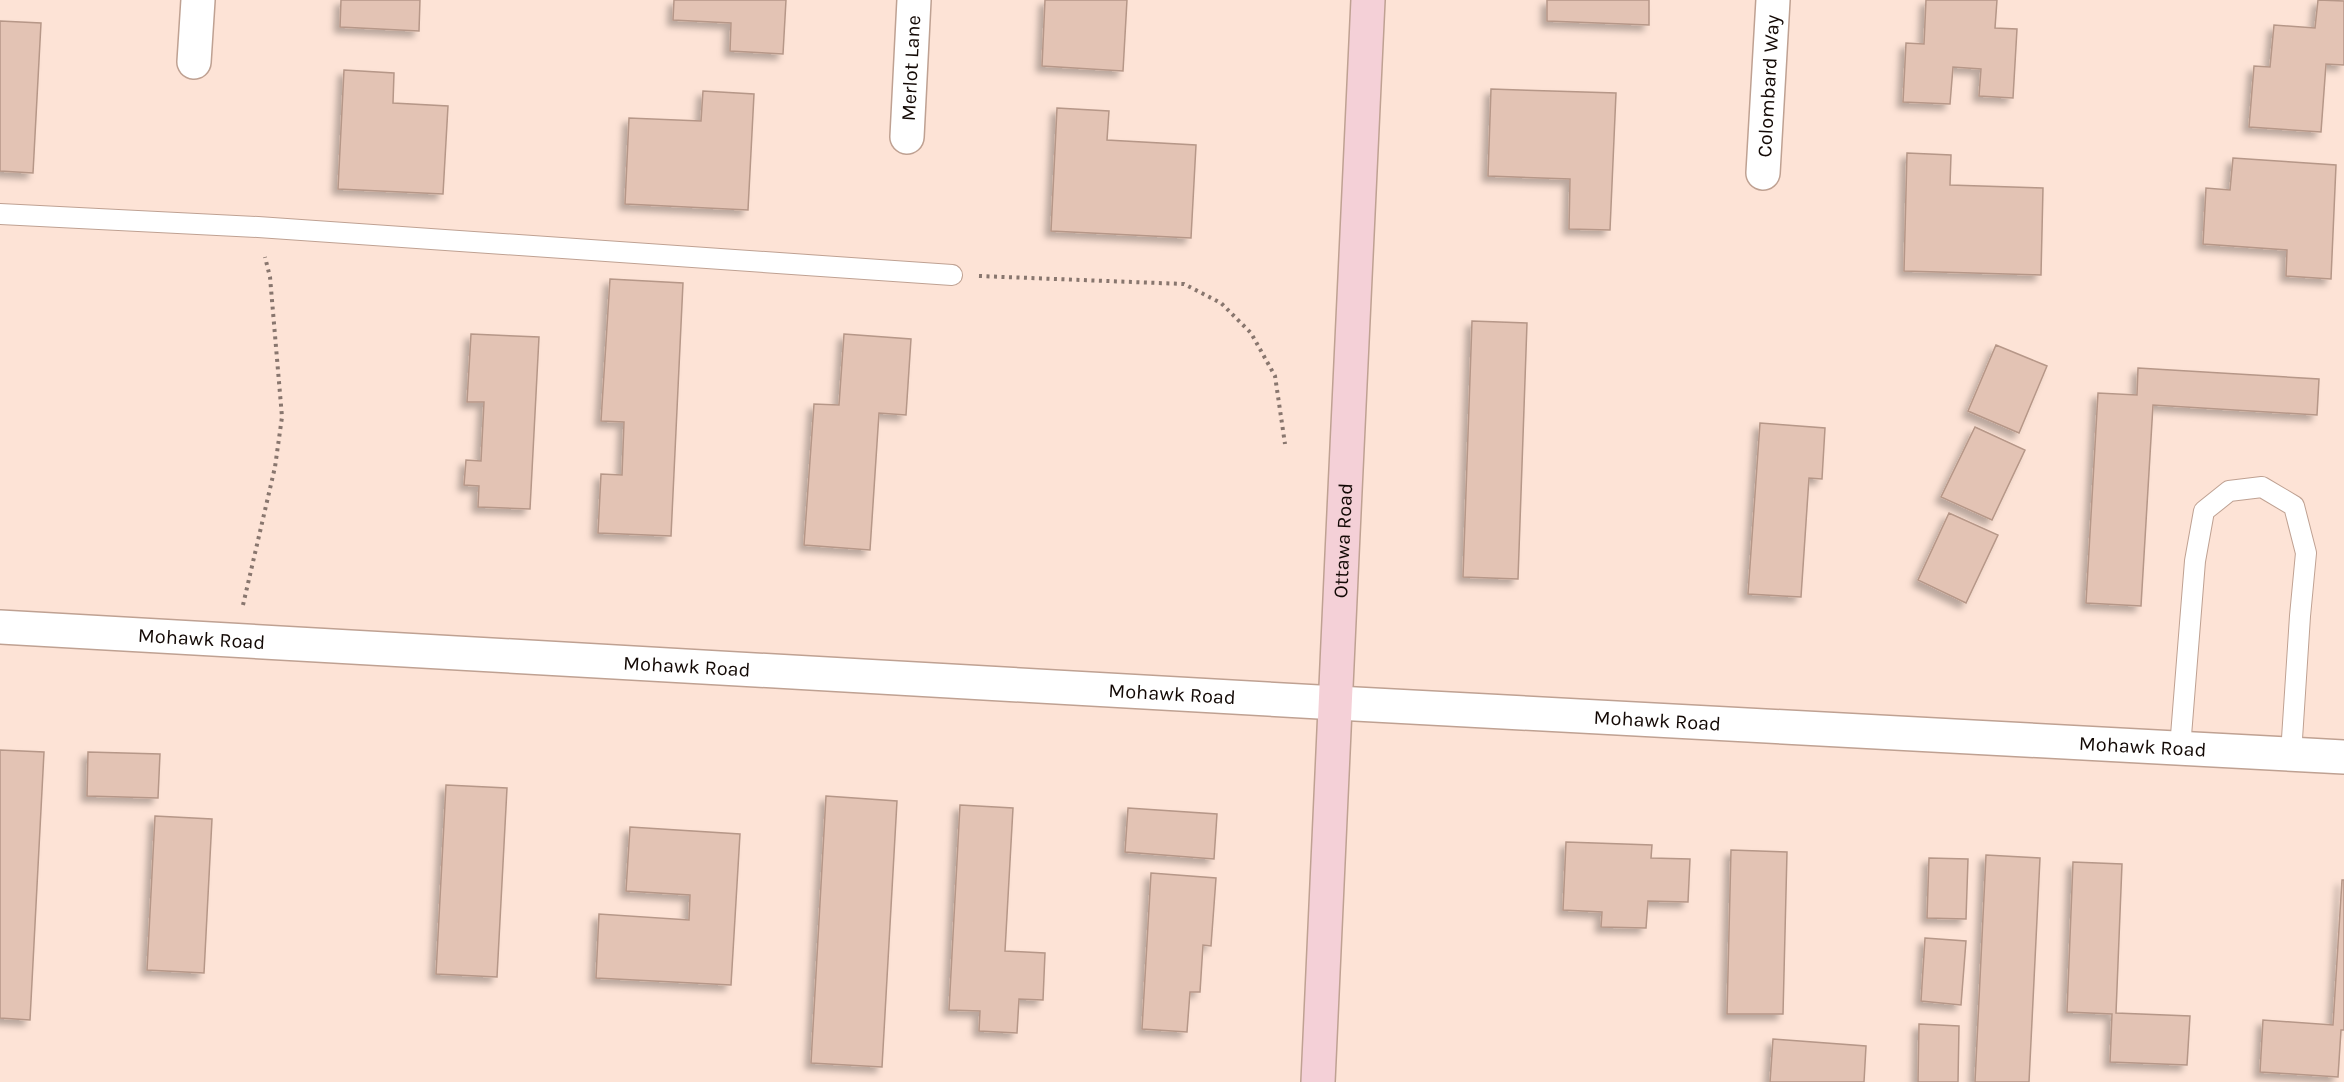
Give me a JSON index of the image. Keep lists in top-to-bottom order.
{
  "streets": {
    "street": [
      "Merlot Lane",
      "Colombard Way",
      "Ottawa Road",
      "Mohawk Road"
    ]
  },
  "crossings": [
    ["Ottawa Road", "Mohawk Road"]
  ]
}
